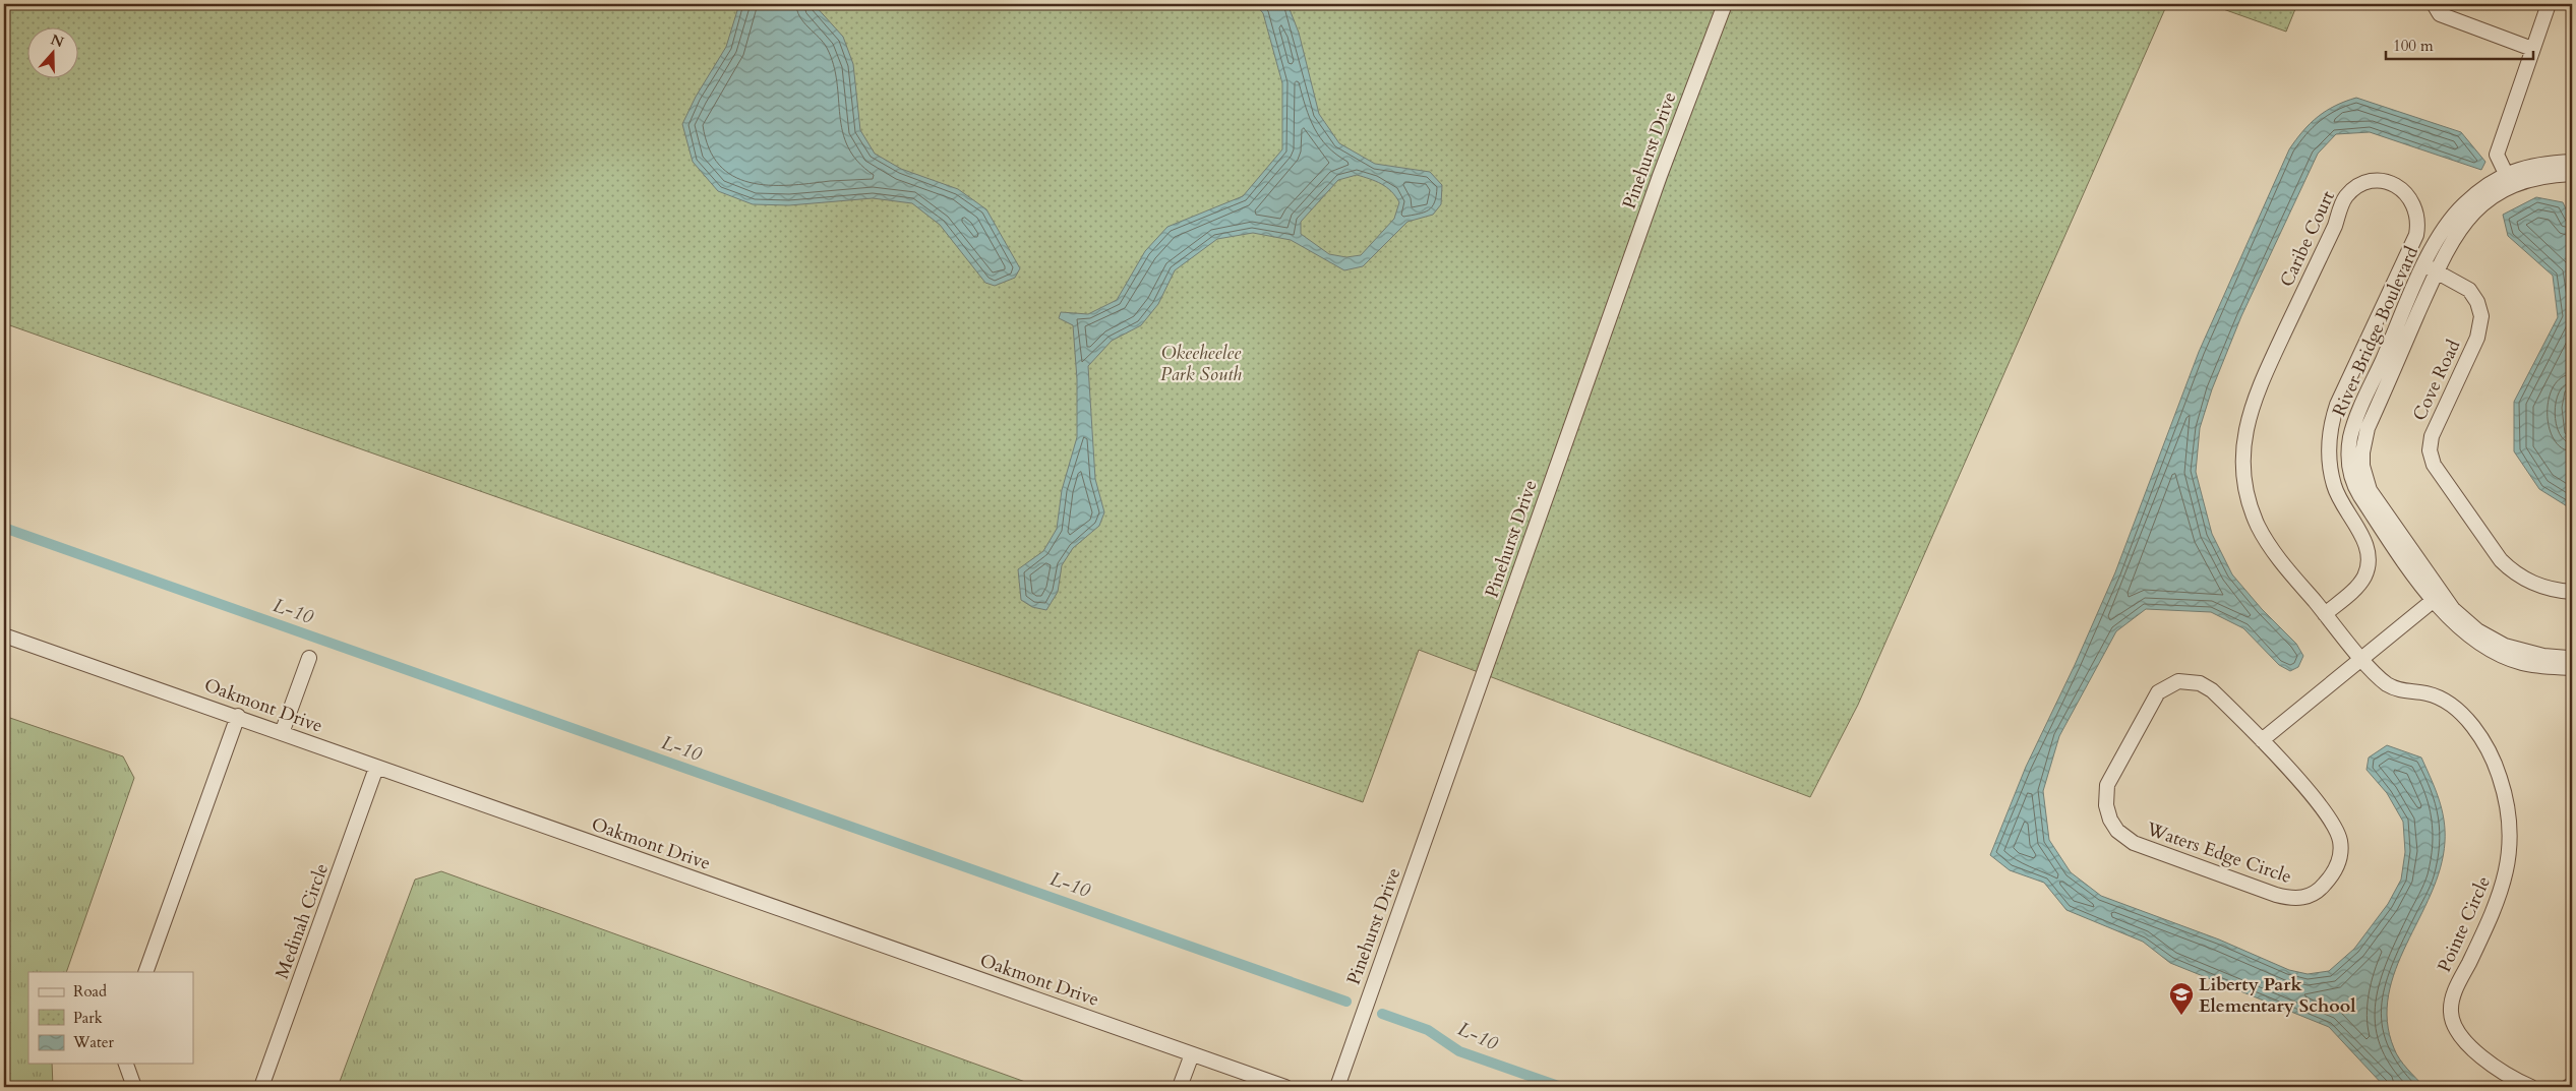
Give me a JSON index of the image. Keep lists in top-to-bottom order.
{
  "streets": {
    "street": [
      "Pinehurst Drive",
      "Caribe Court",
      "River Bridge Boulevard",
      "Cove Road",
      "Oakmont Drive",
      "Waters Edge Circle",
      "Medinah Circle",
      "Pointe Circle"
    ]
  },
  "crossings": [
    ["Caribe Court", "Pointe Circle"],
    ["River Bridge Boulevard", "Cove Road"],
    ["Oakmont Drive", "Medinah Circle"]
  ],
  "water": ["L-10"],
  "parks": ["Okeeheelee Park South"],
  "places": {
    "school or university": ["Liberty Park Elementary School"]
  },
  "legend": ["Road", "Park", "Water"],
  "scale_bar": "100 m",
  "north": "top"
}
